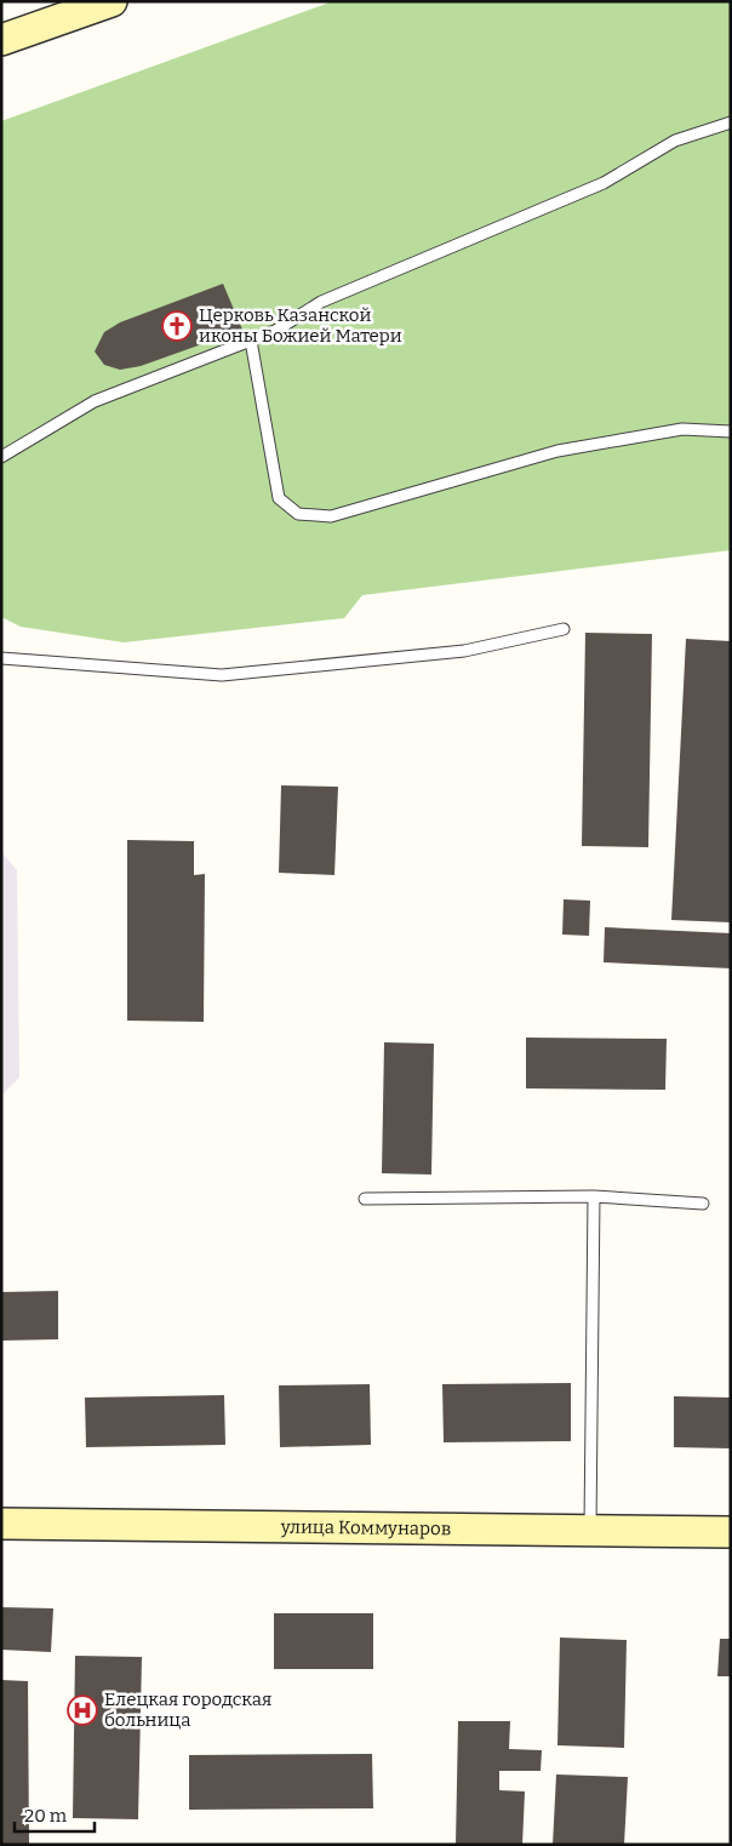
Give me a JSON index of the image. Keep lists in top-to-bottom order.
{
  "streets": {
    "main road": ["улица Коммунаров"]
  },
  "places": {
    "church": ["Церковь Казанской иконы Божией Матери"],
    "hospital": ["Елецкая городская больница"]
  },
  "scale_bar": "20 m"
}
